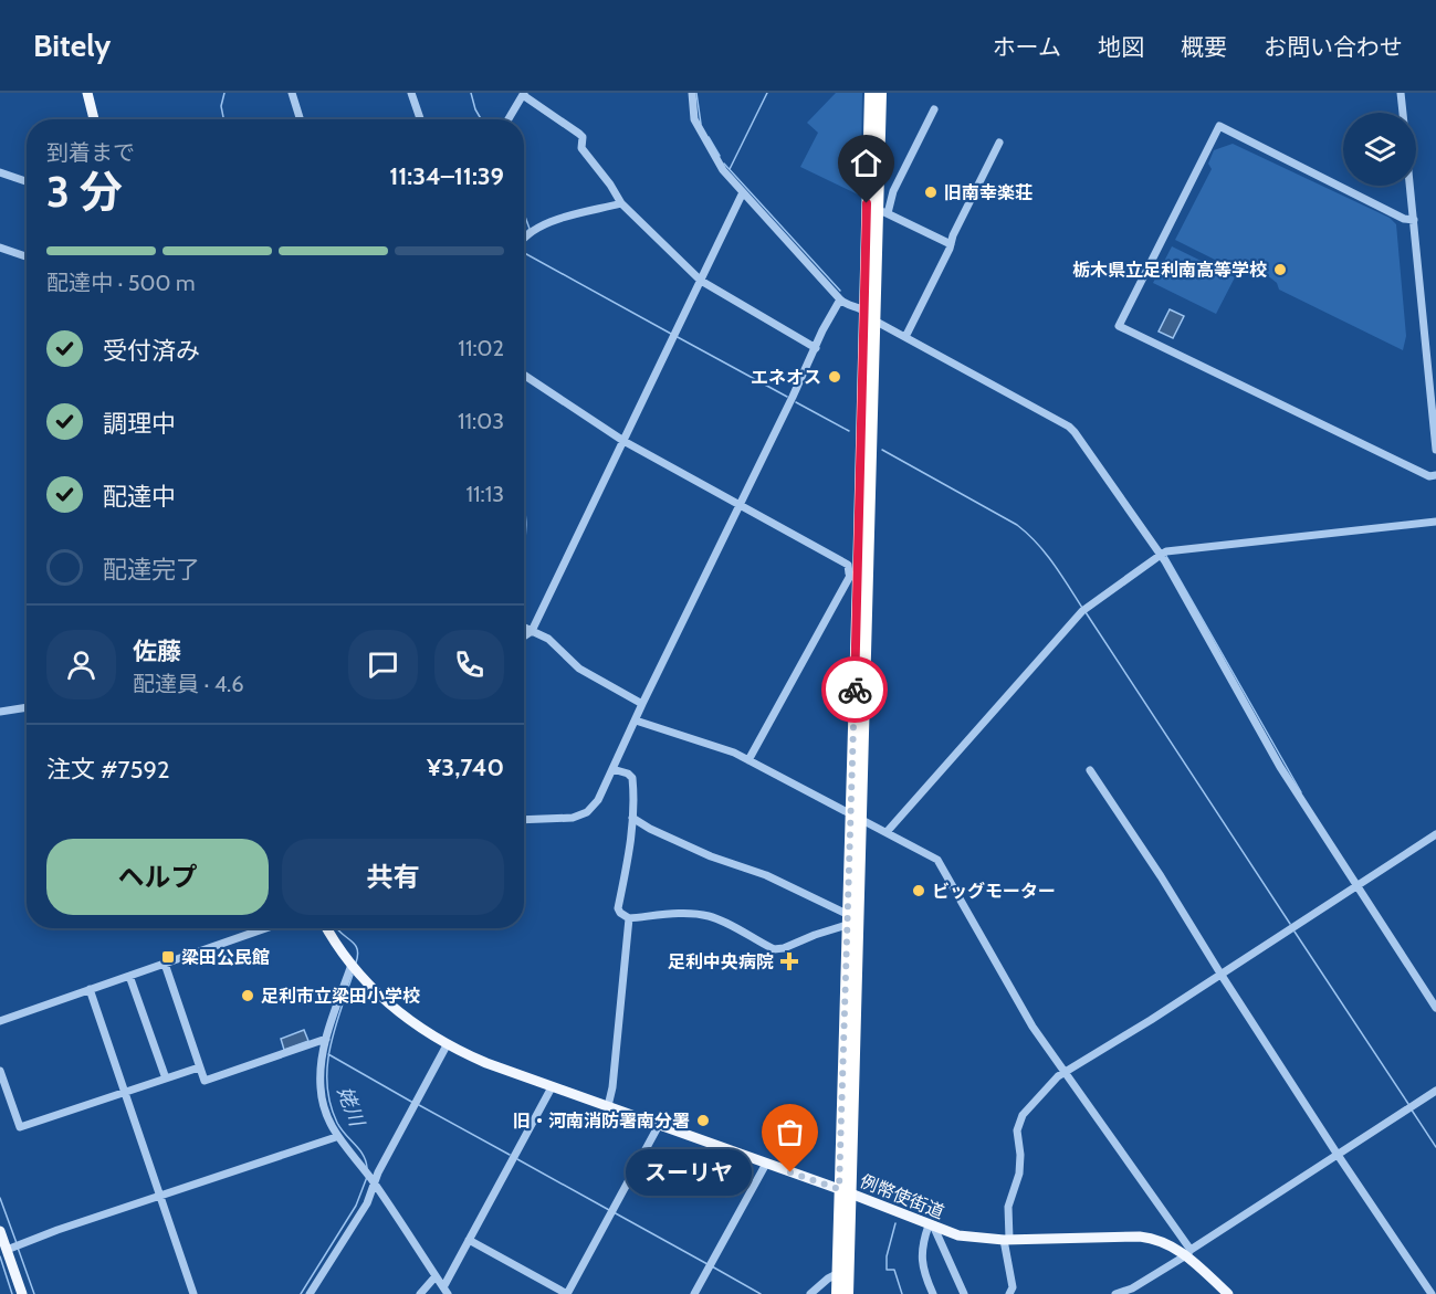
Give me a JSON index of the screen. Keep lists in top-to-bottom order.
{
  "streets": {
    "main road": ["例幣使街道"]
  },
  "water": ["姥川"],
  "places": {
    "other": [
      "旧南幸楽荘",
      "栃木県立足利南高等学校",
      "エネオス",
      "ビッグモーター",
      "足利市立梁田小学校",
      "旧・河南消防署南分署",
      "スーリヤ"
    ],
    "transit": ["梁田公民館"],
    "health": ["足利中央病院"]
  },
  "page": {
    "header": "Bitely",
    "nav": [
      "ホーム",
      "地図",
      "概要",
      "お問い合わせ"
    ],
    "heading": ["3 分", "到着まで", "11:34–11:39"],
    "panel": [
      "佐藤",
      "配達員 · 4.6",
      "注文 #7592",
      "¥3,740"
    ],
    "bar": "配達中 · 500 m",
    "list": [
      ["受付済み", "11:02"],
      ["調理中", "11:03"],
      ["配達中", "11:13"],
      "配達完了"
    ],
    "buttons": ["ヘルプ", "共有"],
    "bubble": "スーリヤ"
  }
}
